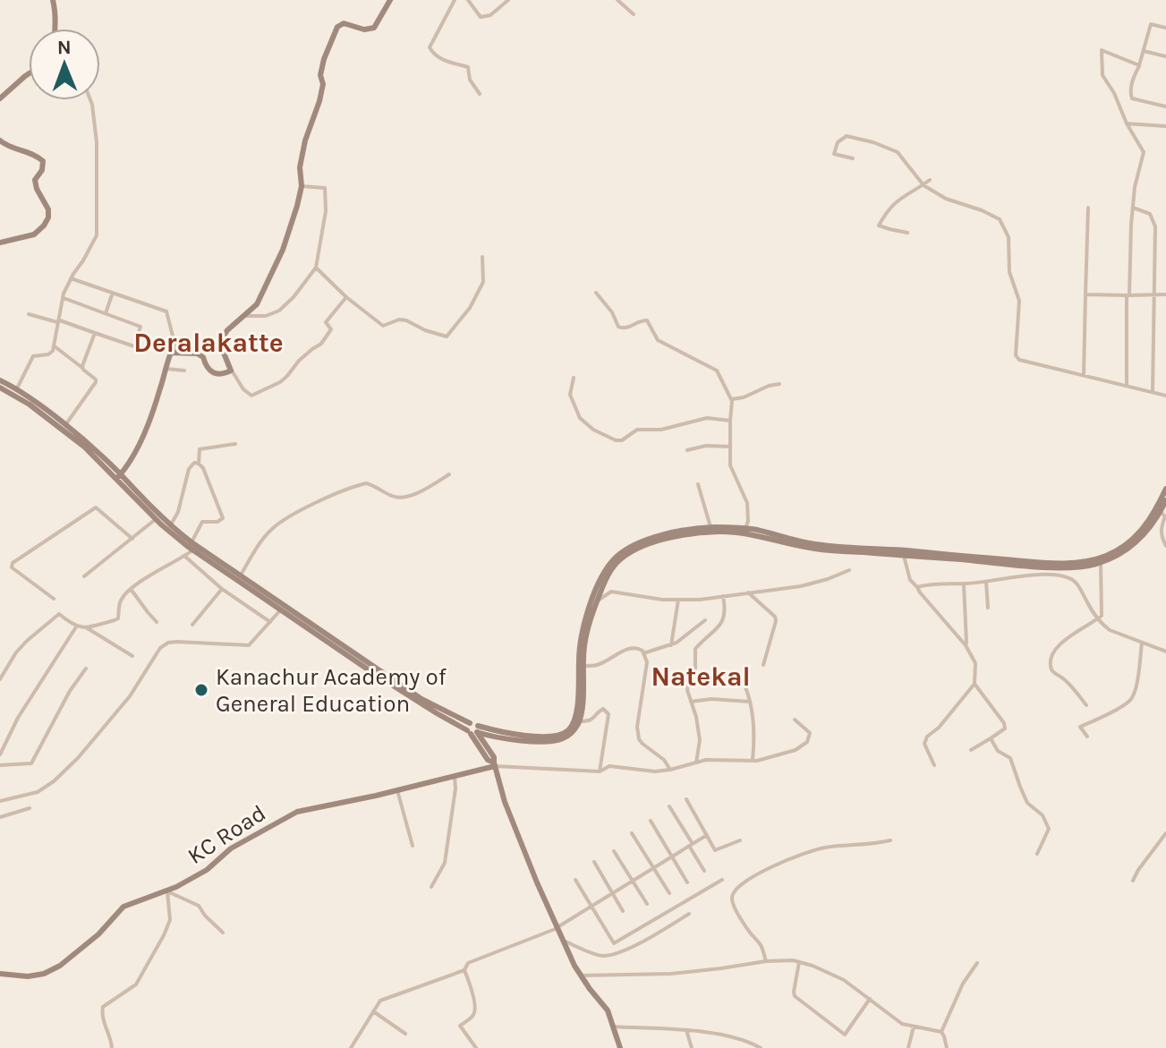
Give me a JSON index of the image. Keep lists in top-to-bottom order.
{
  "streets": {
    "main road": ["KC Road"]
  },
  "districts": ["Deralakatte", "Natekal"],
  "places": ["Kanachur Academy of General Education"],
  "north": "top"
}
